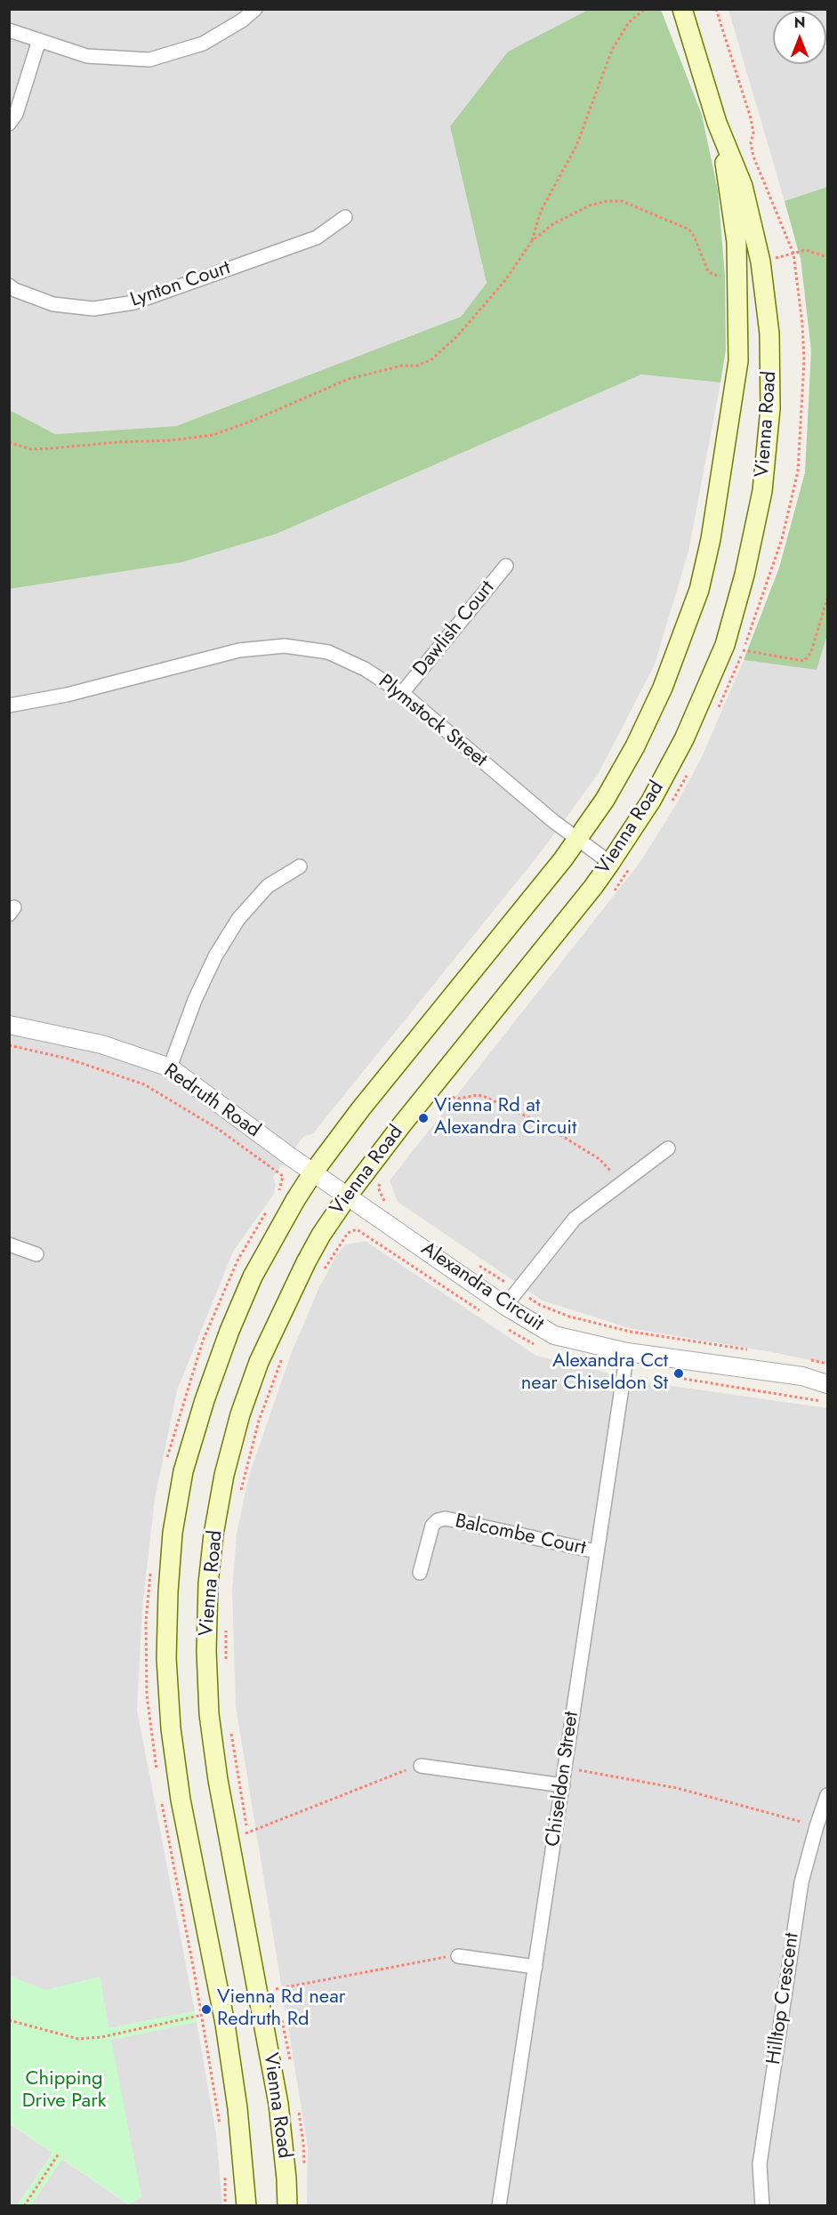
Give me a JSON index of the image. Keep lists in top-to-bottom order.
{
  "streets": {
    "main road": ["Vienna Road"],
    "street": [
      "Lynton Court",
      "Dawlish Court",
      "Plymstock Street",
      "Redruth Road",
      "Alexandra Circuit",
      "Balcombe Court",
      "Chiseldon Street",
      "Hilltop Crescent"
    ]
  },
  "crossings": [
    ["Vienna Road", "Plymstock Street"],
    ["Vienna Road", "Redruth Road"],
    ["Vienna Road", "Alexandra Circuit"],
    ["Dawlish Court", "Plymstock Street"],
    ["Redruth Road", "Alexandra Circuit"],
    ["Alexandra Circuit", "Chiseldon Street"],
    ["Balcombe Court", "Chiseldon Street"]
  ],
  "parks": ["Chipping Drive Park"],
  "places": ["Vienna Rd at Alexandra Circuit", "Alexandra Cct near Chiseldon St", "Vienna Rd near Redruth Rd"],
  "north": "top"
}
